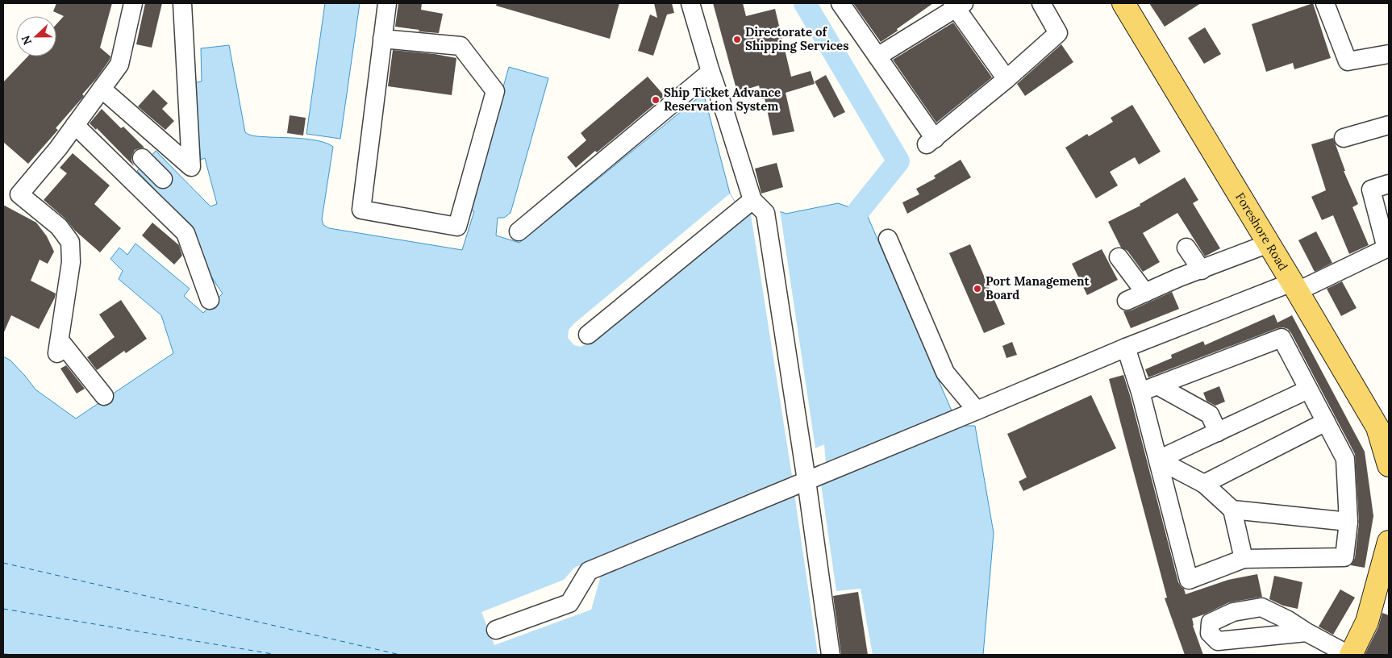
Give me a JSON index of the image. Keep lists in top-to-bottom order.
{
  "streets": {
    "main road": ["Foreshore Road"]
  },
  "places": ["Directorate of Shipping Services", "Ship Ticket Advance Reservation System", "Port Management Board"],
  "north": "left"
}
